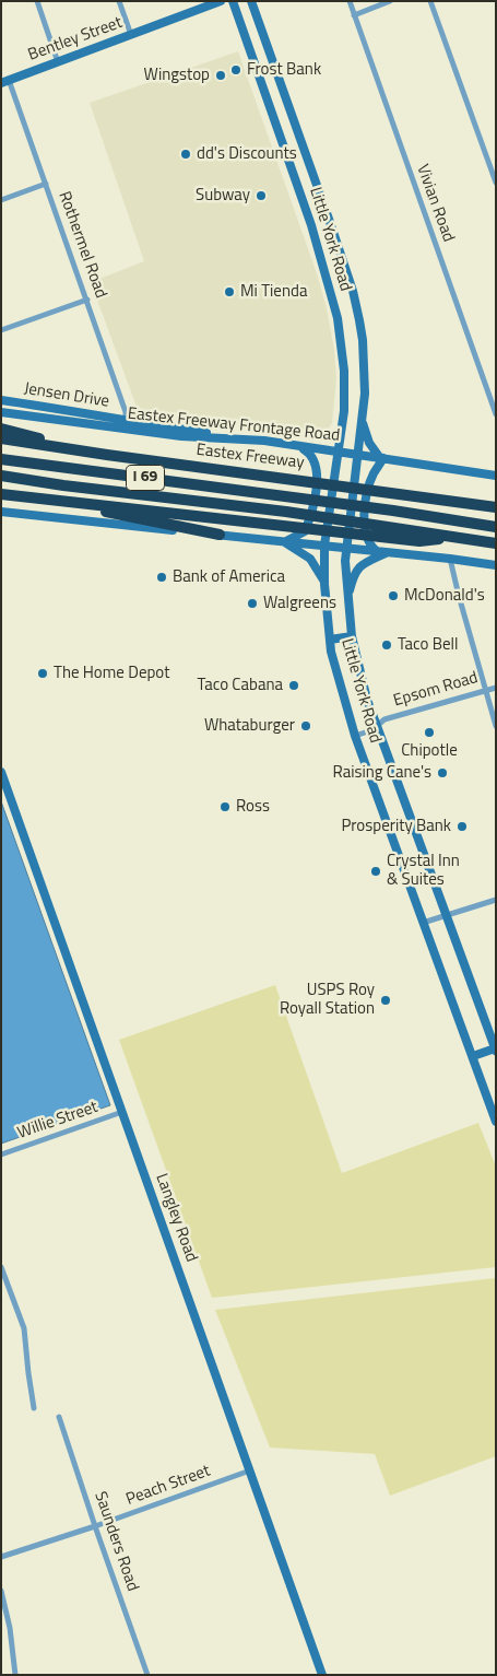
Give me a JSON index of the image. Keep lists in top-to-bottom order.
{
  "streets": {
    "highway": ["Eastex Freeway", "I 69"],
    "main road": [
      "Bentley Street",
      "Little York Road",
      "Jensen Drive",
      "Eastex Freeway Frontage Road",
      "Langley Road"
    ],
    "street": [
      "Vivian Road",
      "Rothermel Road",
      "Epsom Road",
      "Willie Street",
      "Peach Street",
      "Saunders Road"
    ]
  },
  "crossings": [
    ["Bentley Street", "Rothermel Road"],
    ["Little York Road", "Eastex Freeway Frontage Road"],
    ["Little York Road", "Epsom Road"],
    ["Rothermel Road", "Jensen Drive"],
    ["Jensen Drive", "Eastex Freeway Frontage Road"],
    ["Willie Street", "Langley Road"],
    ["Langley Road", "Peach Street"],
    ["Peach Street", "Saunders Road"]
  ],
  "places": [
    "Frost Bank",
    "Wingstop",
    "dd's Discounts",
    "Subway",
    "Mi Tienda",
    "Bank of America",
    "McDonald's",
    "Walgreens",
    "Taco Bell",
    "The Home Depot",
    "Taco Cabana",
    "Whataburger",
    "Chipotle",
    "Raising Cane's",
    "Ross",
    "Prosperity Bank",
    "Crystal Inn & Suites",
    "USPS Roy Royall Station"
  ]
}
